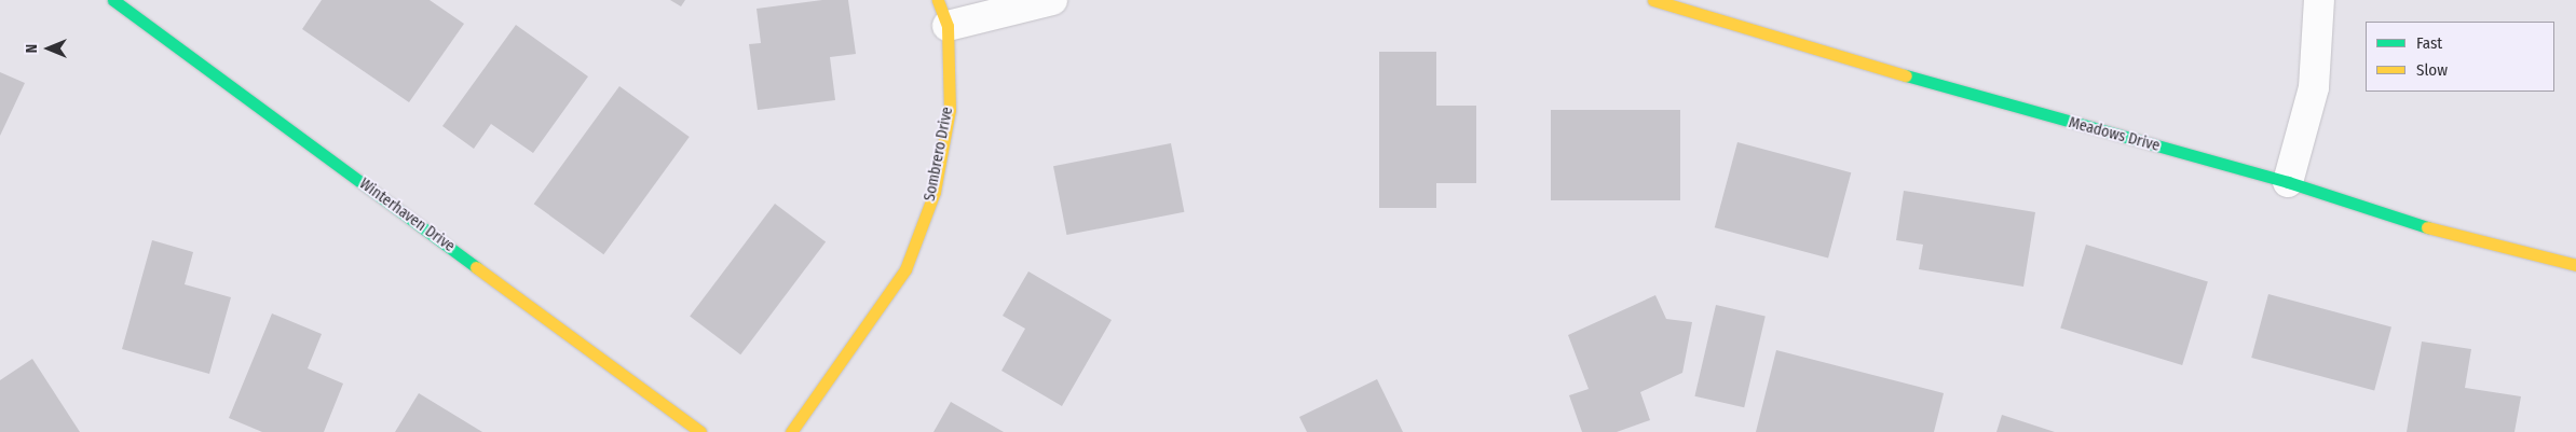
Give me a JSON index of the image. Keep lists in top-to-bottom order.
{
  "streets": {
    "street": ["Meadows Drive", "Sombrero Drive", "Winterhaven Drive"]
  },
  "legend": ["Fast", "Slow"],
  "north": "left"
}
